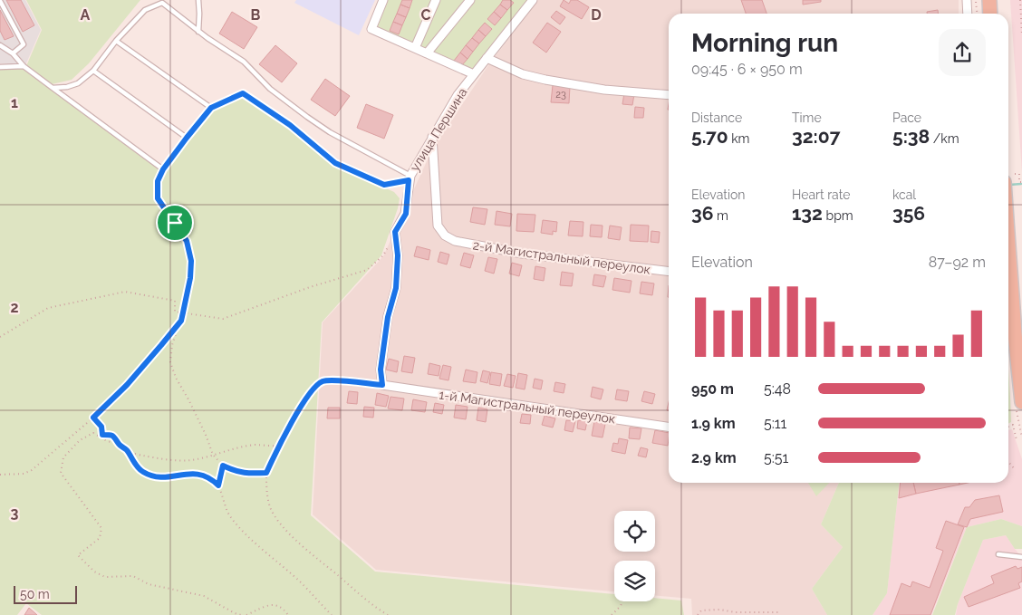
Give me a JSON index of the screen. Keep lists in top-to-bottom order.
{
  "streets": {
    "street": ["улица Першина", "2-й Магистральный переулок", "1-й Магистральный переулок"]
  },
  "crossings": [
    ["улица Першина", "2-й Магистральный переулок"]
  ],
  "house_numbers": ["23"],
  "scale_bar": "50 m",
  "page": {
    "heading": ["Morning run", "09:45 · 6 × 950 m"],
    "stats": [
      ["Distance", "5.70 km"],
      ["Time", "32:07"],
      ["Pace", "5:38 /km"],
      ["Elevation", "36 m"],
      ["Heart rate", "132 bpm"],
      ["kcal", "356"]
    ],
    "chart": ["Elevation", "87–92 m"],
    "list": [
      {
        "name": "950 m",
        "note": "5:48"
      },
      {
        "name": "1.9 km",
        "note": "5:11"
      },
      {
        "name": "2.9 km",
        "note": "5:51"
      }
    ],
    "scale": "50 m"
  },
  "grid": {
    "columns": [
      "A",
      "B",
      "C",
      "D"
    ],
    "rows": ["1", "2", "3"]
  }
}
